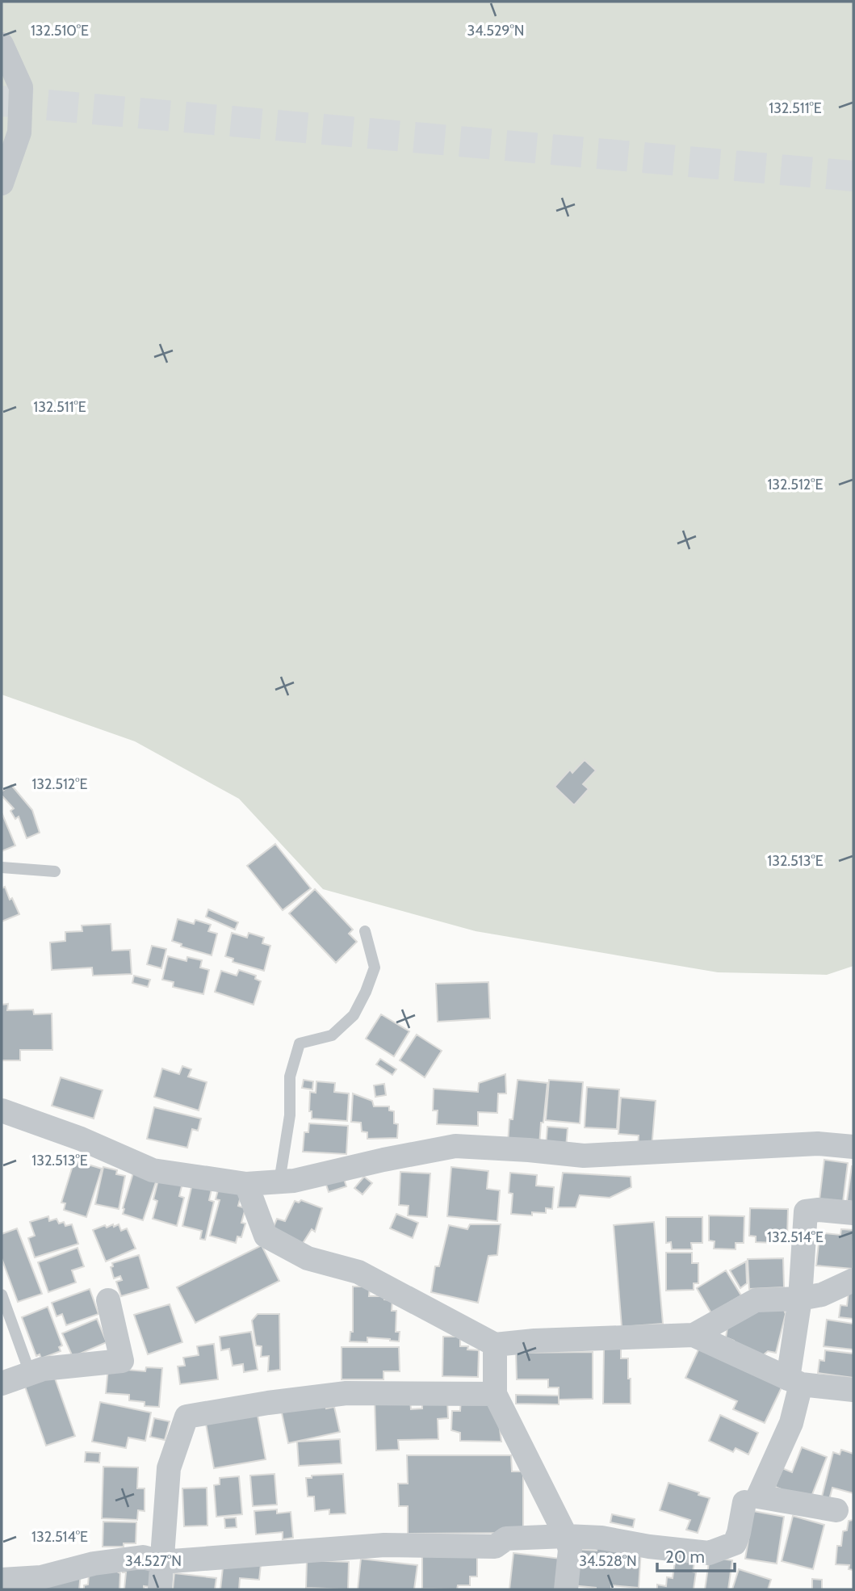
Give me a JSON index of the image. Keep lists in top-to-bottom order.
{
  "scale_bar": "20 m",
  "coordinates": [
    "34.529°N",
    "132.510°E",
    "132.511°E",
    "132.512°E",
    "132.513°E",
    "132.514°E",
    "34.527°N",
    "34.528°N"
  ]
}
